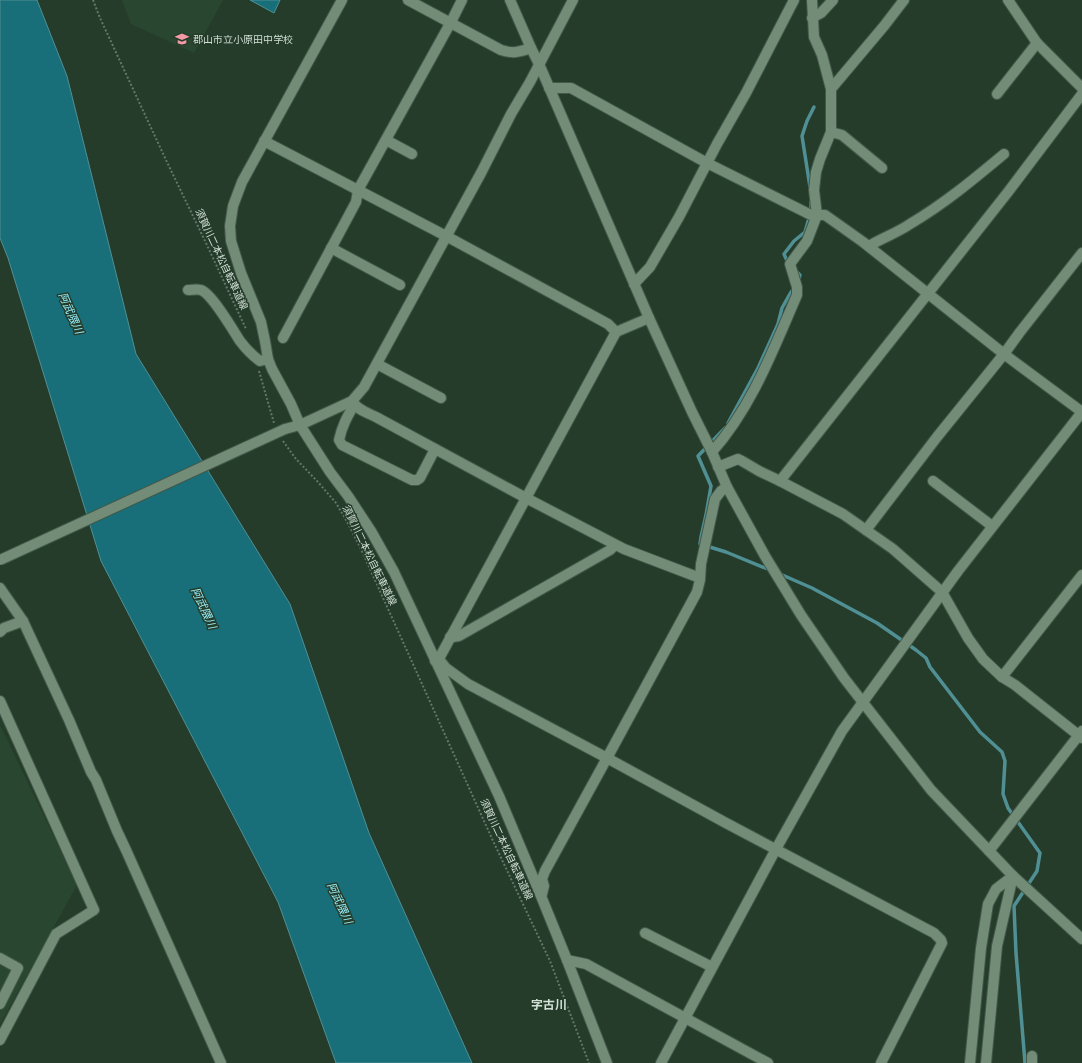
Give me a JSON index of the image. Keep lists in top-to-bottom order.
{
  "streets": {
    "path": ["須賀川二本松自転車道線"]
  },
  "districts": ["字古川"],
  "water": ["阿武隈川"],
  "places": {
    "school or university": ["郡山市立小原田中学校"]
  }
}
